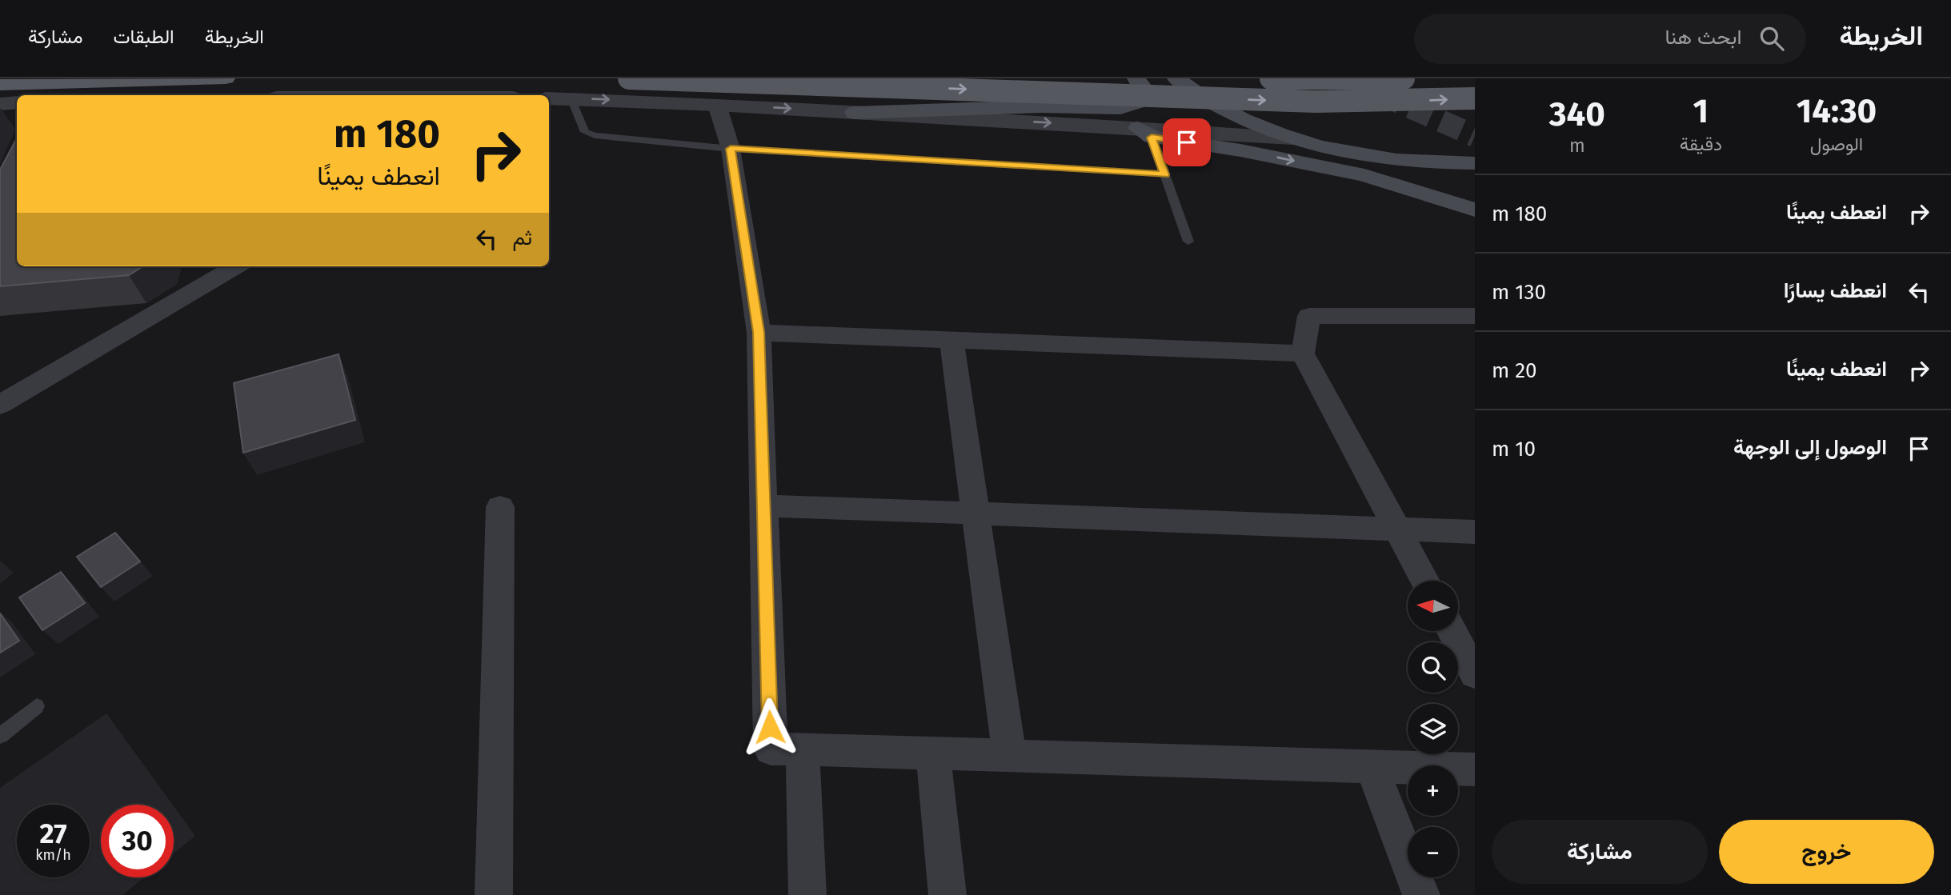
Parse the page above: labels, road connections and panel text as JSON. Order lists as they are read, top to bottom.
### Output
{
  "north": "left",
  "page": {
    "header": "الخريطة",
    "search": "ابحث هنا",
    "nav": ["الخريطة", "الطبقات", "مشاركة"],
    "eta": [
      "14:30",
      "الوصول",
      "1",
      "دقيقة",
      "340",
      "m"
    ],
    "turn": ["180 m", "انعطف يمينًا"],
    "list": [
      {
        "name": "انعطف يمينًا",
        "value": "180 m"
      },
      {
        "name": "انعطف يسارًا",
        "value": "130 m"
      },
      {
        "name": "انعطف يمينًا",
        "value": "20 m"
      },
      {
        "name": "الوصول إلى الوجهة",
        "value": "10 m"
      }
    ],
    "then": "ثم",
    "map_buttons": ["+", "−"],
    "speed": "27 km/h",
    "limit": "30",
    "buttons": ["خروج", "مشاركة"]
  }
}
